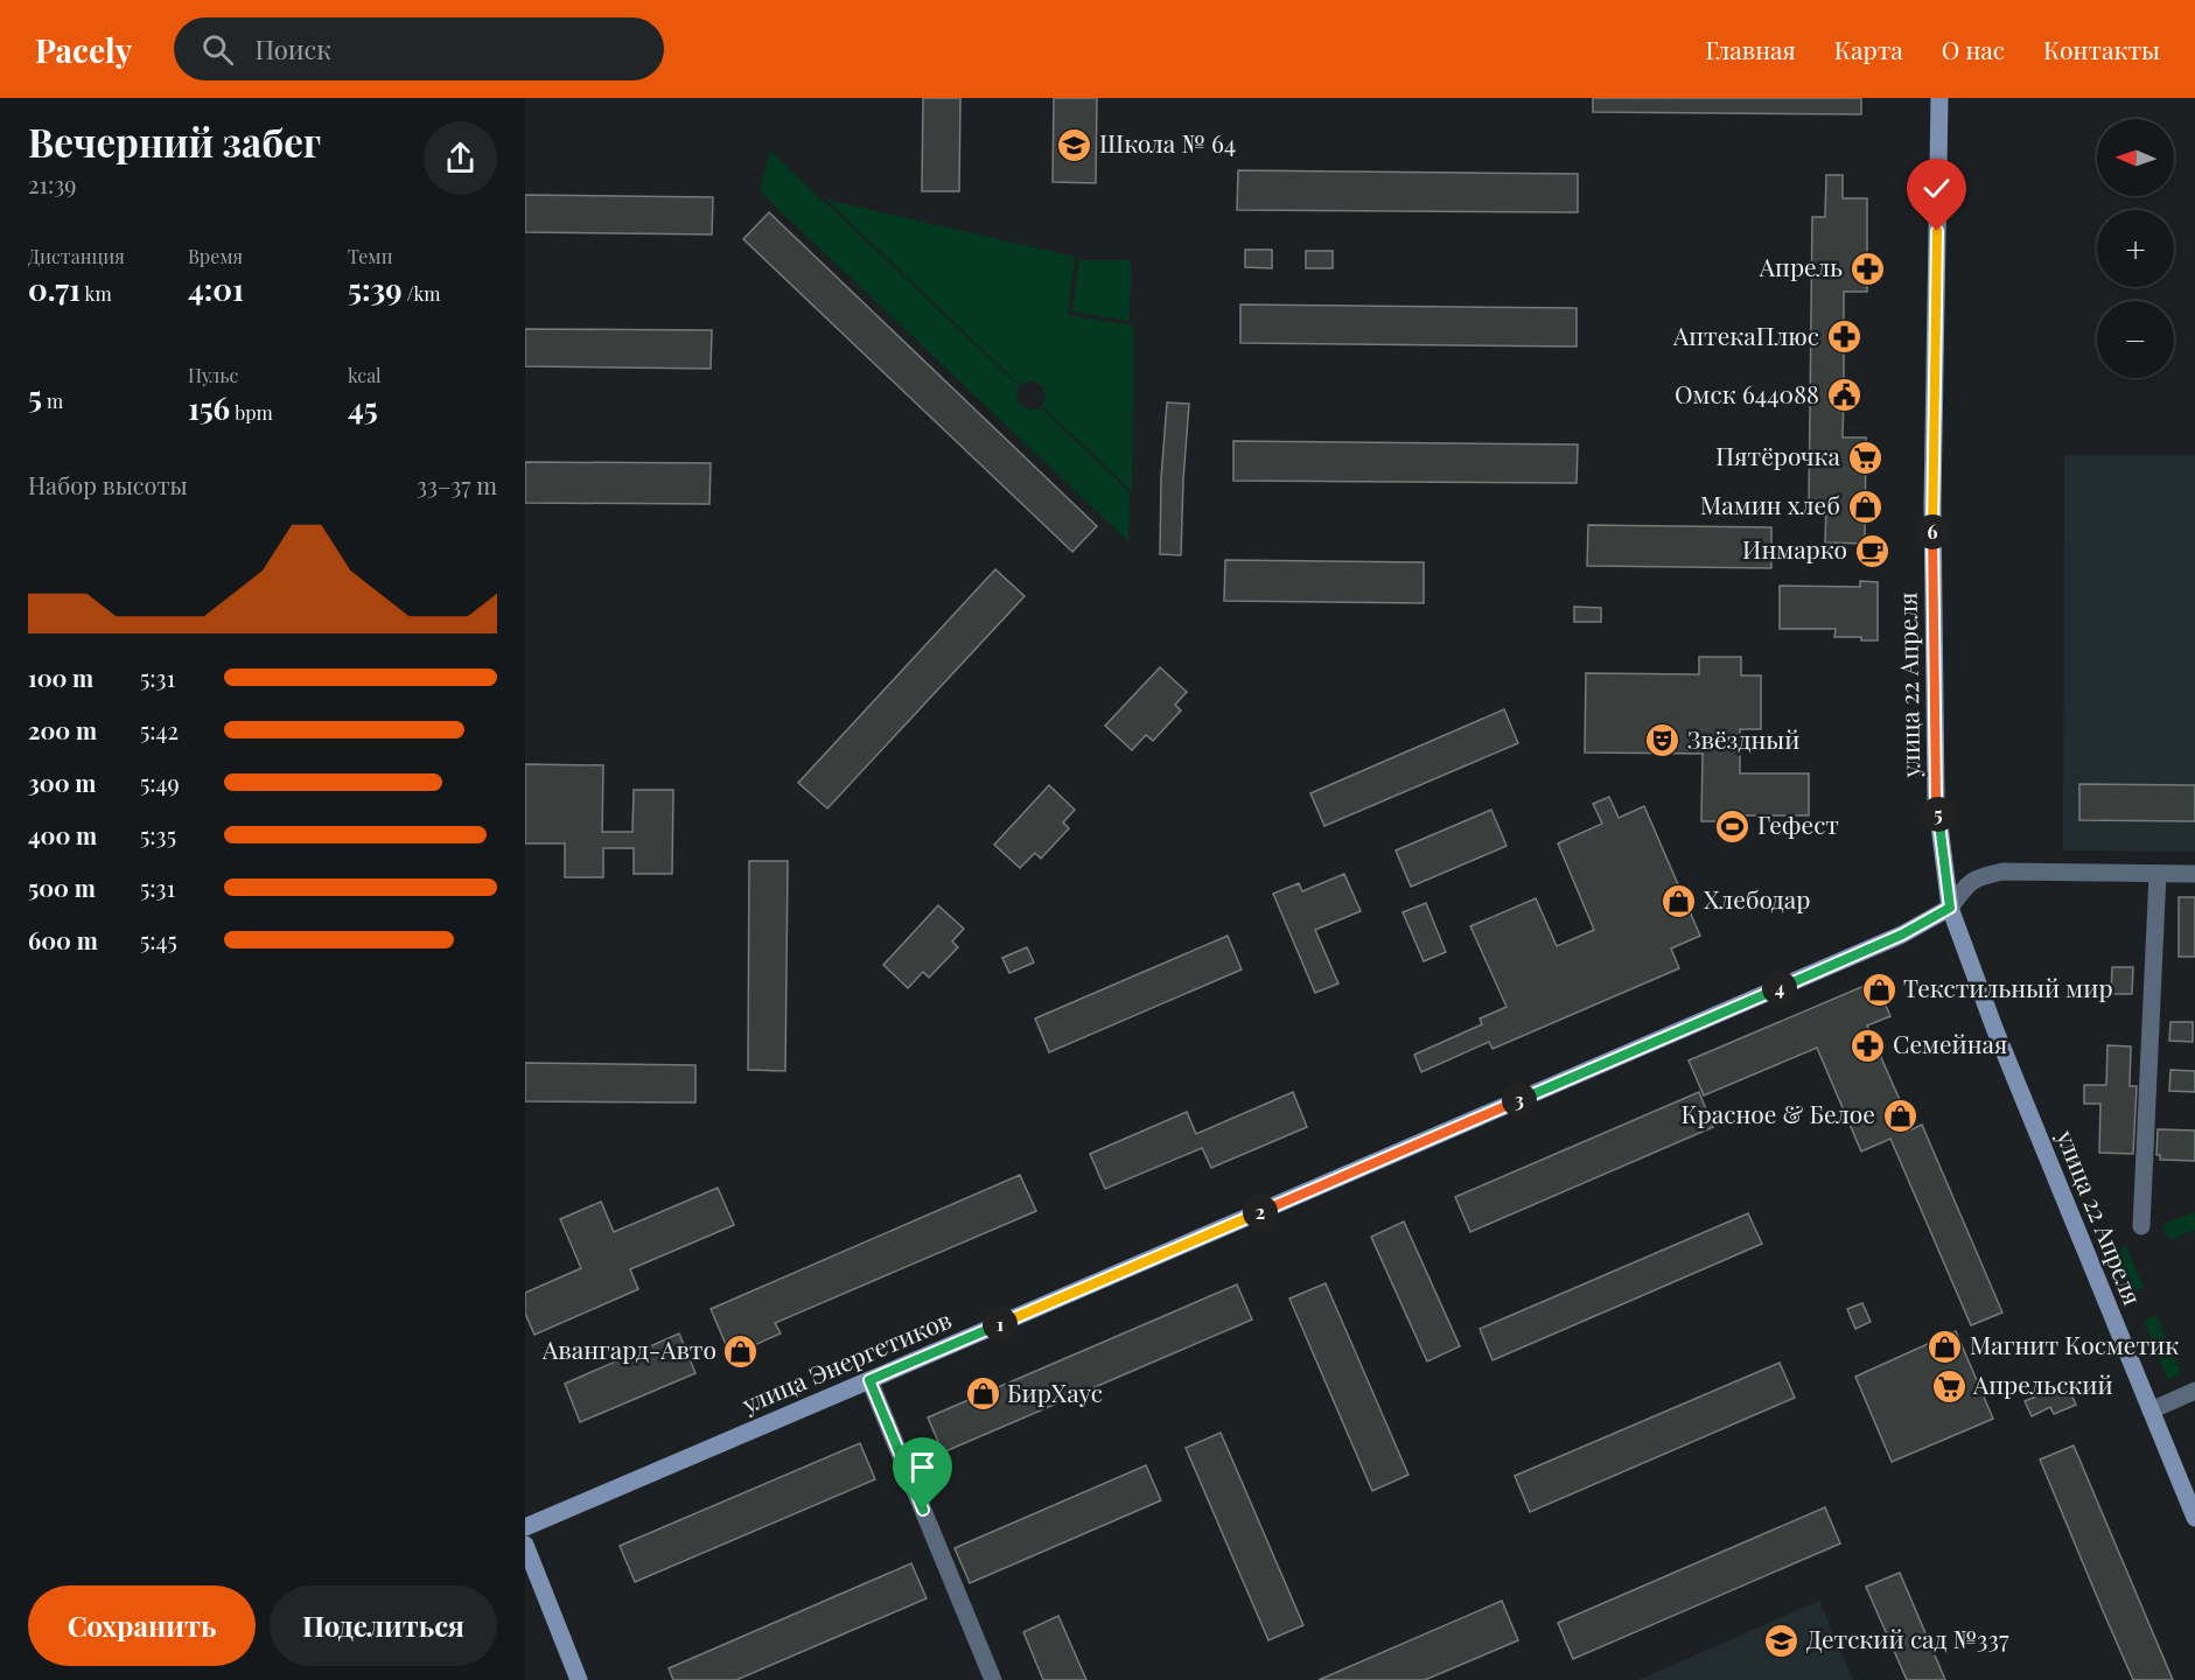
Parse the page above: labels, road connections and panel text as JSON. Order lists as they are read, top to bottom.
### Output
{
  "streets": {
    "main road": ["улица 22 Апреля", "улица Энергетиков"]
  },
  "crossings": [
    ["улица 22 Апреля", "улица Энергетиков"]
  ],
  "places": {
    "school or university": ["Школа № 64", "Детский сад №337"],
    "pharmacy": ["Апрель", "АптекаПлюс", "Семейная"],
    "public building": ["Омск 644088"],
    "supermarket": ["Пятёрочка", "Апрельский"],
    "shop": [
      "Мамин хлеб",
      "Хлебодар",
      "Текстильный мир",
      "Красное & Белое",
      "Магнит Косметик",
      "Авангард-Авто",
      "БирХаус"
    ],
    "cafe": ["Инмарко"],
    "theatre": ["Звёздный"],
    "sports": ["Гефест"]
  },
  "north": "left",
  "page": {
    "header": "Pacely",
    "search": "Поиск",
    "nav": [
      "Главная",
      "Карта",
      "О нас",
      "Контакты"
    ],
    "heading": ["Вечерний забег", "21:39"],
    "map_buttons": ["+", "−"],
    "stats": [
      ["Дистанция", "0.71 km"],
      ["Время", "4:01"],
      ["Темп", "5:39 /km"],
      ["5 m"],
      ["Пульс", "156 bpm"],
      ["kcal", "45"]
    ],
    "chart": ["Набор высоты", "33–37 m"],
    "pins": [
      "6",
      "5",
      "4",
      "3",
      "2",
      "1"
    ],
    "list": [
      {
        "name": "100 m",
        "note": "5:31"
      },
      {
        "name": "200 m",
        "note": "5:42"
      },
      {
        "name": "300 m",
        "note": "5:49"
      },
      {
        "name": "400 m",
        "note": "5:35"
      },
      {
        "name": "500 m",
        "note": "5:31"
      },
      {
        "name": "600 m",
        "note": "5:45"
      }
    ],
    "buttons": ["Сохранить", "Поделиться"]
  }
}
